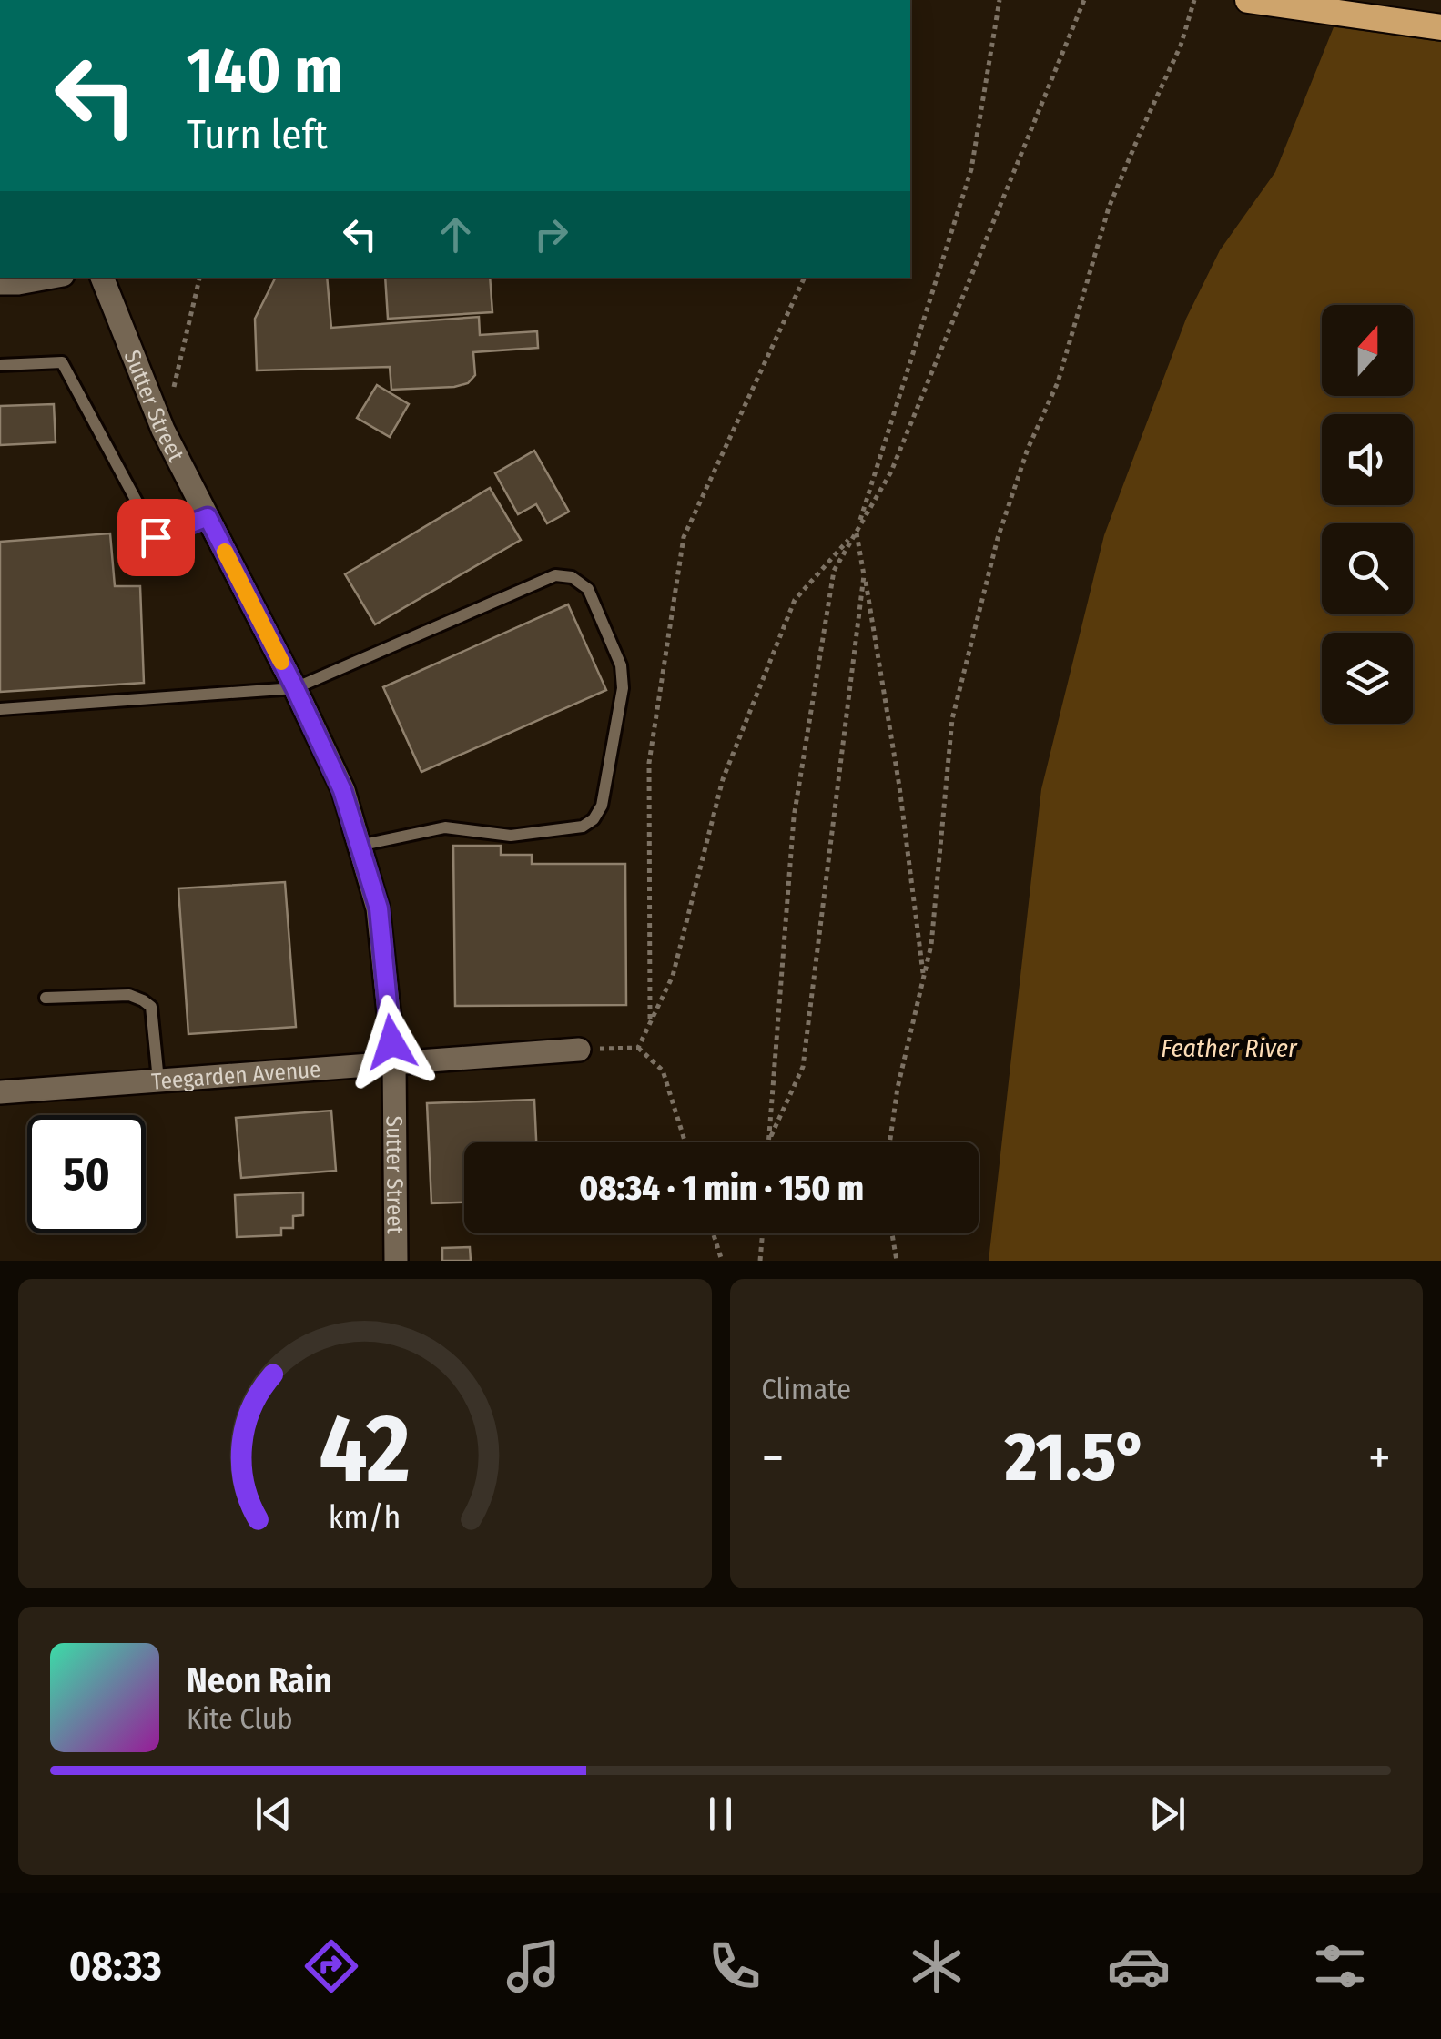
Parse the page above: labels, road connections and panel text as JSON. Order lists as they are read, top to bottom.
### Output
{
  "streets": {
    "main road": ["Sutter Street", "Teegarden Avenue"]
  },
  "crossings": [
    ["Sutter Street", "Teegarden Avenue"]
  ],
  "water": ["Feather River"],
  "north": "top",
  "page": {
    "turn": ["140 m", "Turn left"],
    "limit": "50",
    "trip": "08:34 · 1 min · 150 m",
    "tile": "Climate",
    "heat": ["−", "21.5°", "+"],
    "song": ["Neon Rain", "Kite Club"],
    "tabs": "08:33",
    "gauge": ["42", "km/h"]
  }
}
